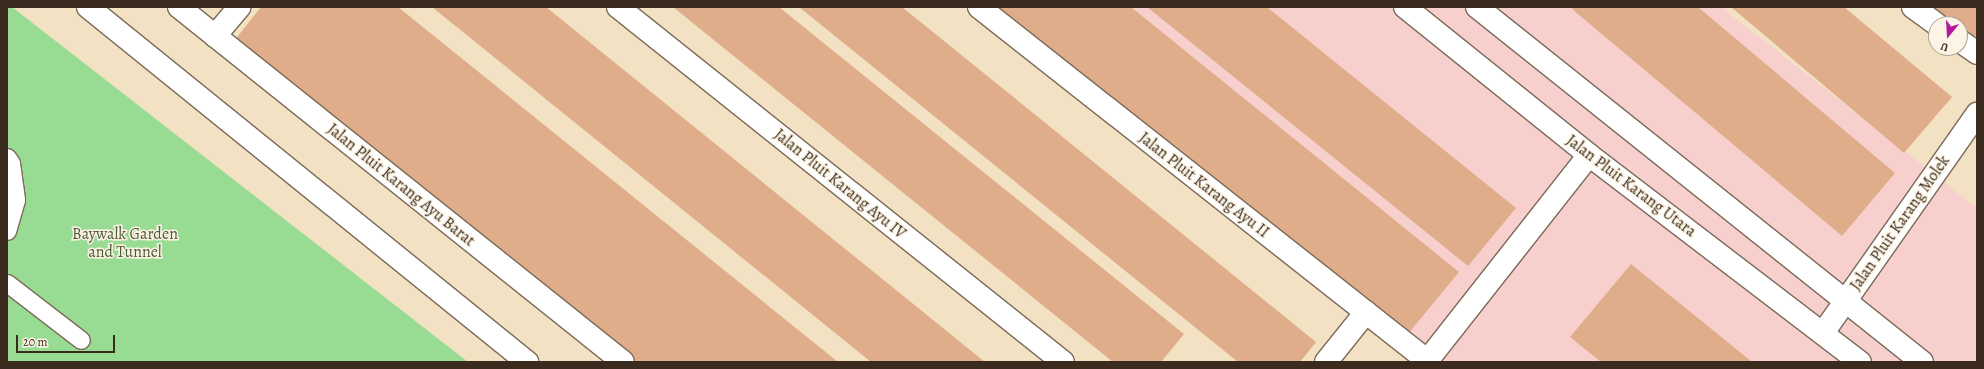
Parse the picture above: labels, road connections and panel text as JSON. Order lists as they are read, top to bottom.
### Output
{
  "streets": {
    "street": [
      "Jalan Pluit Karang Ayu IV",
      "Jalan Pluit Karang Ayu Barat",
      "Jalan Pluit Karang Ayu II",
      "Jalan Pluit Karang Utara",
      "Jalan Pluit Karang Molek"
    ]
  },
  "crossings": [
    ["Jalan Pluit Karang Utara", "Jalan Pluit Karang Molek"]
  ],
  "parks": ["Baywalk Garden and Tunnel"],
  "scale_bar": "20 m",
  "north": "bottom"
}
